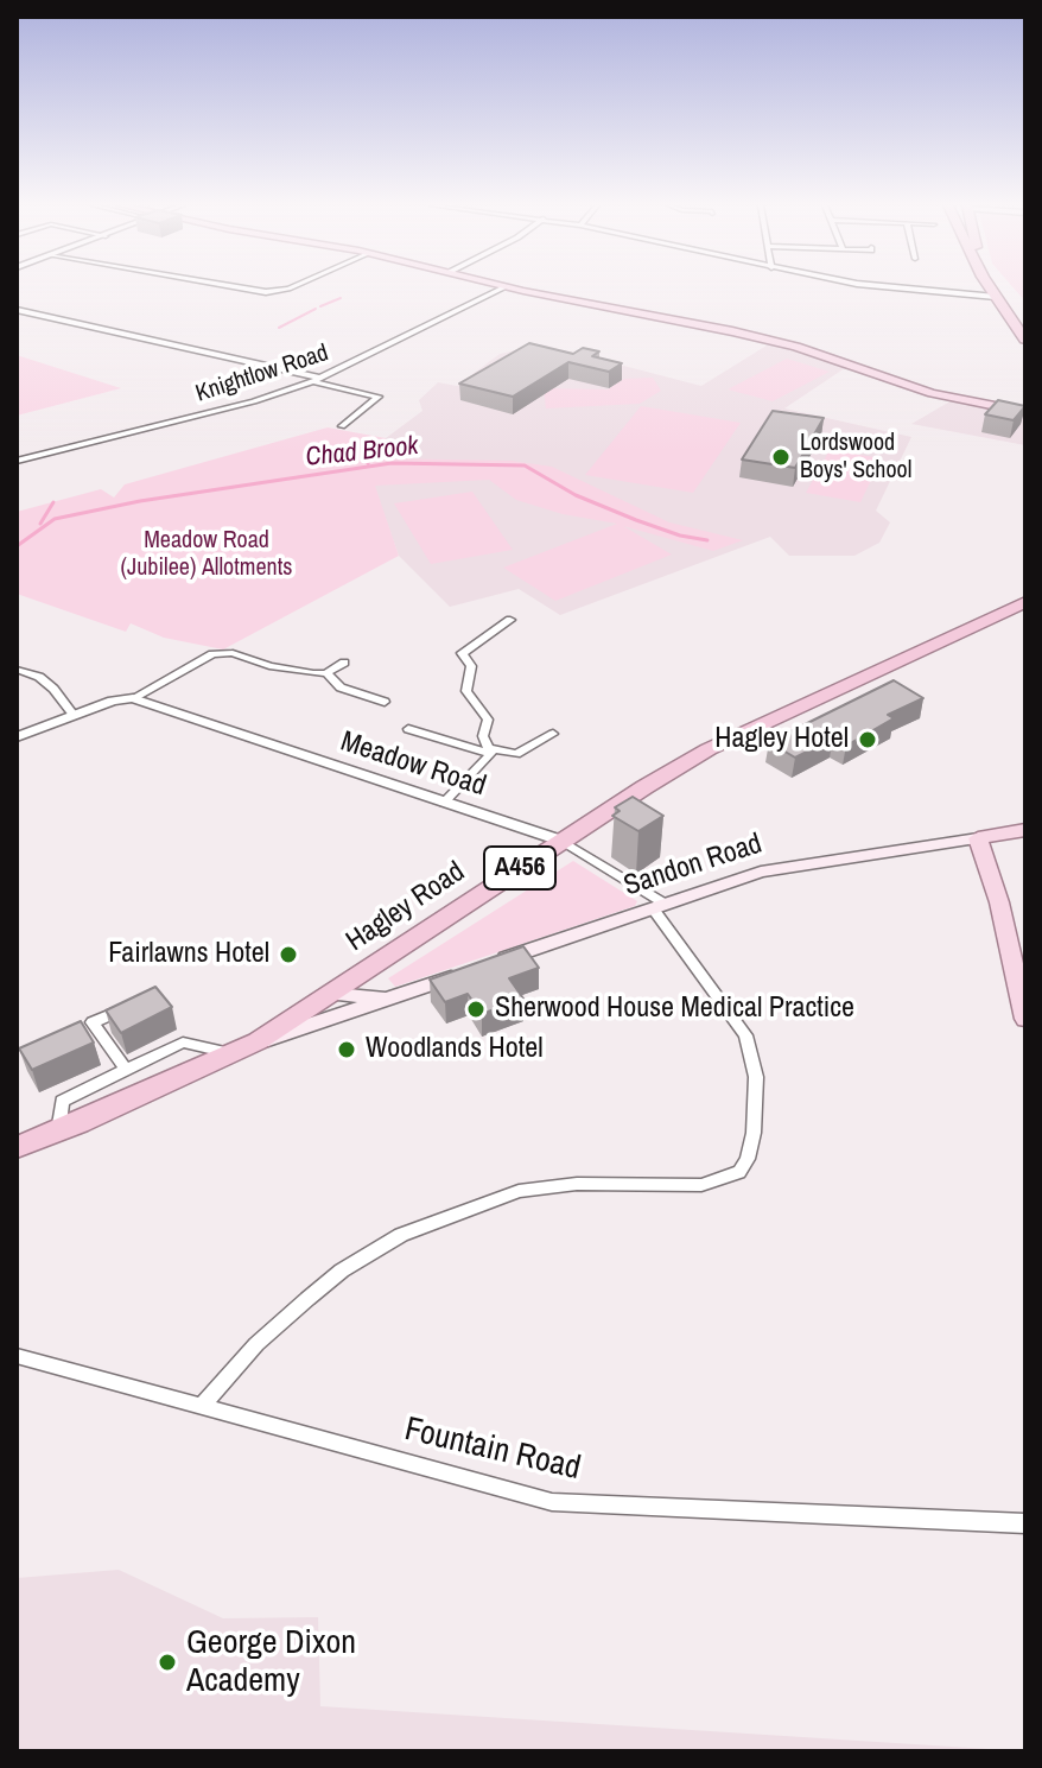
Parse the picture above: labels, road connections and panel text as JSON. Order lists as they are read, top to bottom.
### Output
{
  "streets": {
    "highway": ["A456", "Hagley Road"],
    "main road": ["Sandon Road"],
    "street": ["Knightlow Road", "Meadow Road", "Fountain Road"]
  },
  "crossings": [
    ["Meadow Road", "Sandon Road"],
    ["Meadow Road", "Hagley Road"],
    ["Sandon Road", "Hagley Road"]
  ],
  "water": ["Chad Brook"],
  "parks": ["Meadow Road (Jubilee) Allotments"],
  "places": [
    "Lordswood Boys' School",
    "Hagley Hotel",
    "Fairlawns Hotel",
    "Sherwood House Medical Practice",
    "Woodlands Hotel",
    "George Dixon Academy"
  ]
}
